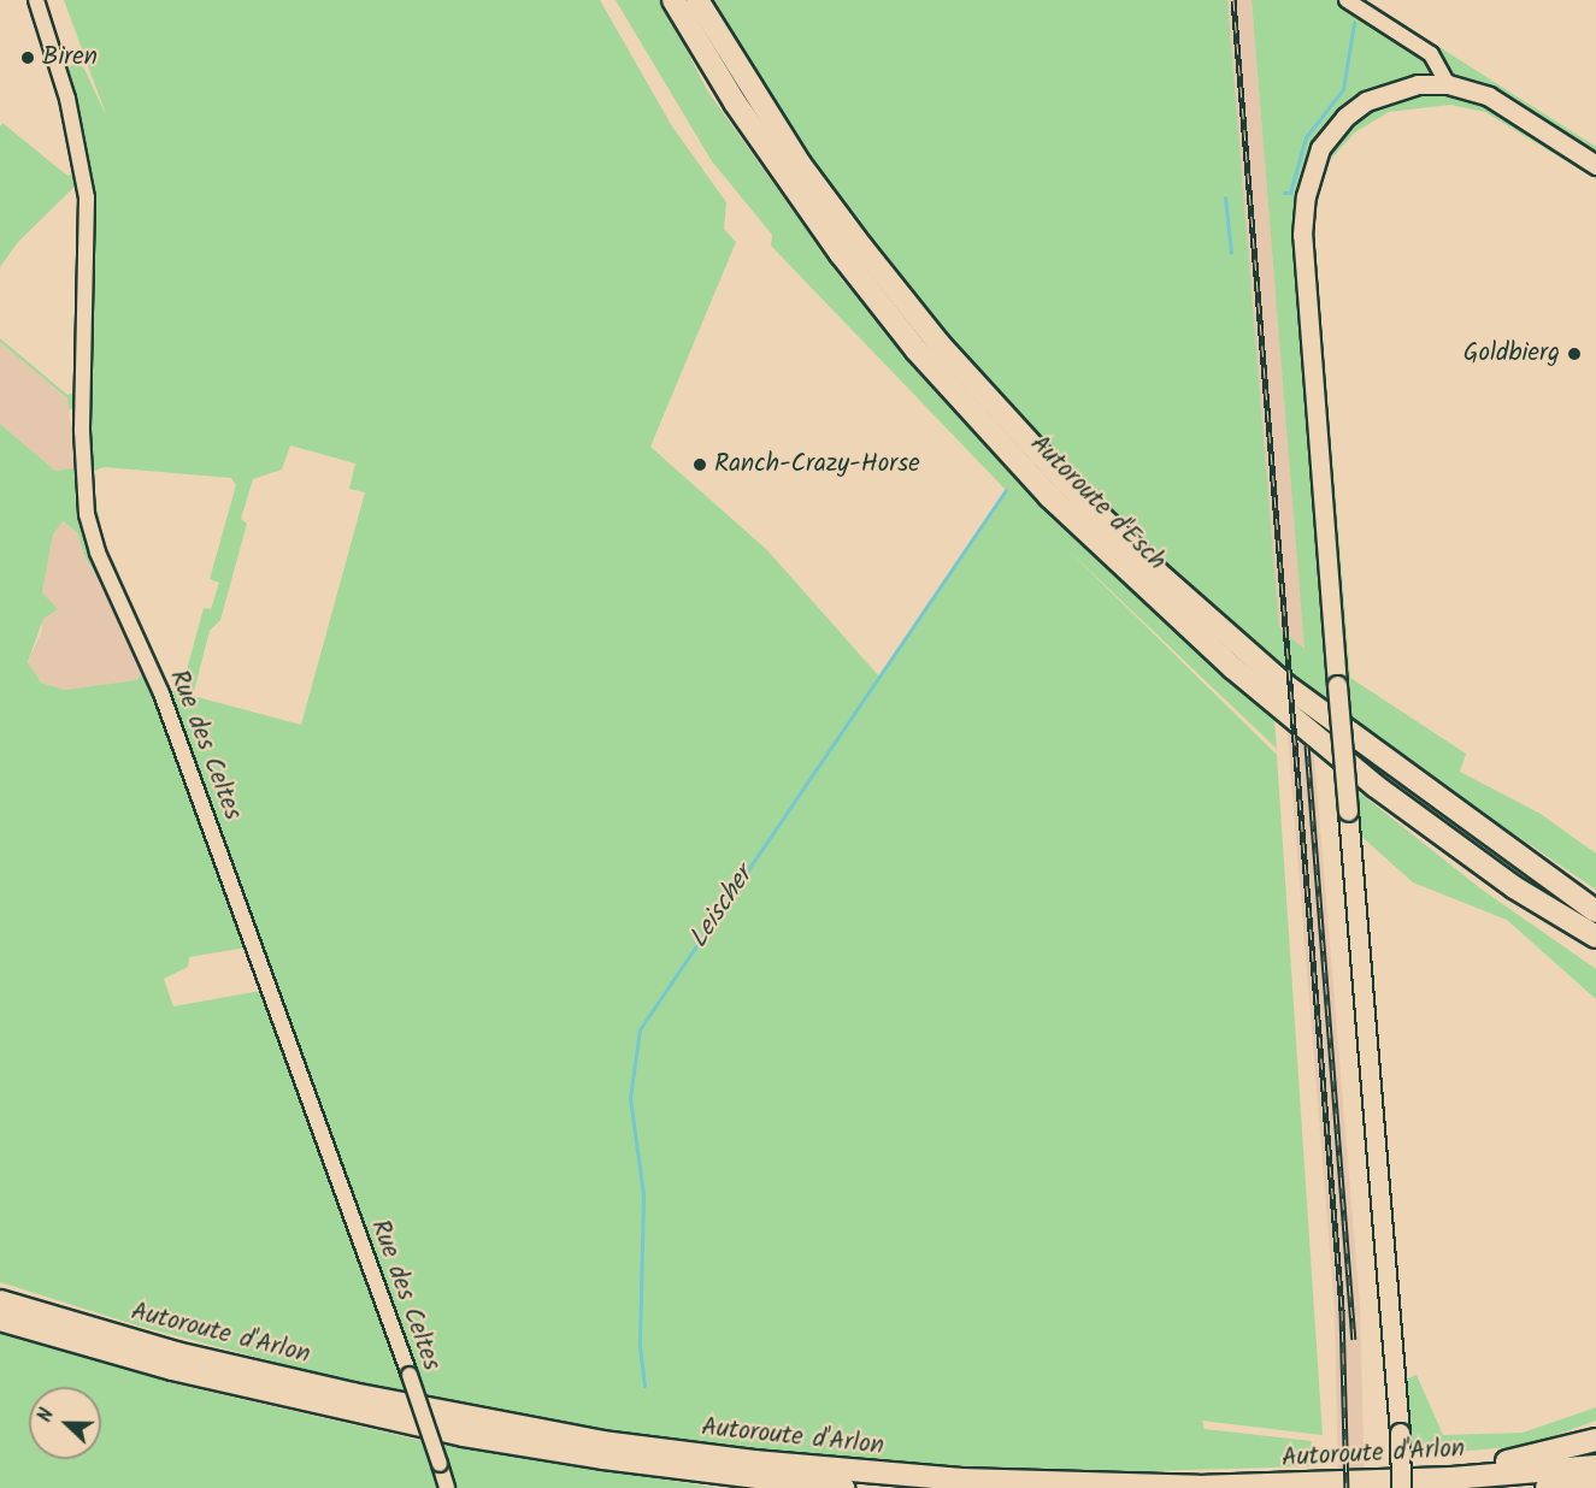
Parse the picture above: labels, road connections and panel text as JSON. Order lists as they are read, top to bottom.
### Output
{
  "streets": {
    "highway": ["Autoroute d'Esch", "Autoroute d'Arlon"],
    "street": ["Rue des Celtes"]
  },
  "water": ["Leischer"],
  "places": ["Biren", "Goldbierg", "Ranch-Crazy-Horse"],
  "north": "left"
}
